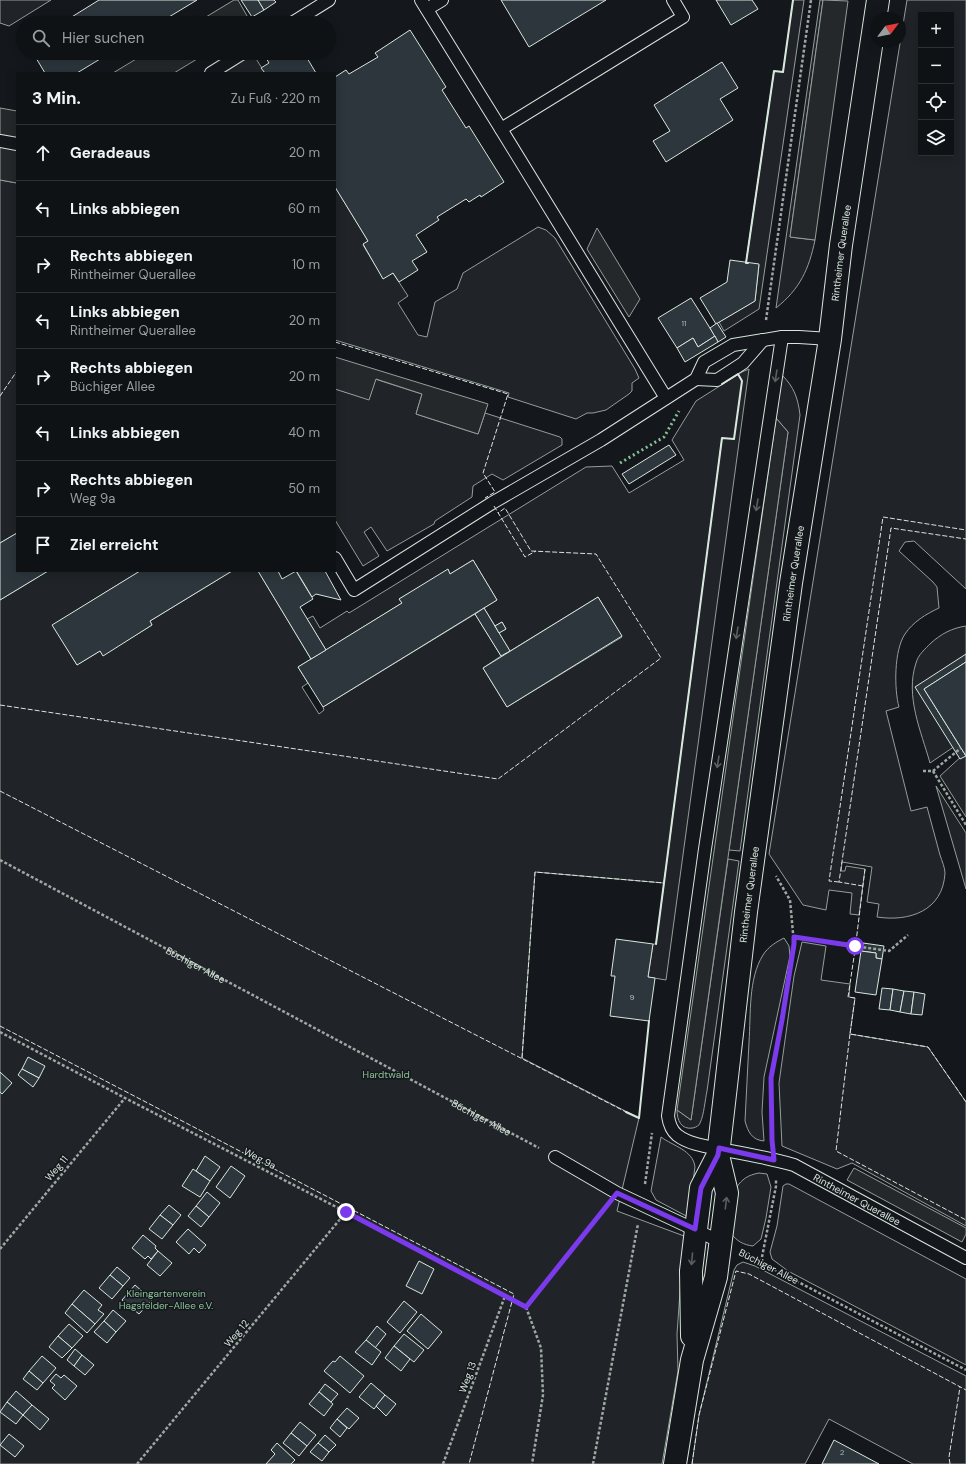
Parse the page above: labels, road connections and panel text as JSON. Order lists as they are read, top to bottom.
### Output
{
  "streets": {
    "street": ["Rintheimer Querallee"],
    "path": [
      "Büchiger Allee",
      "Weg 9a",
      "Weg 11",
      "Weg 12",
      "Weg 13"
    ]
  },
  "crossings": [
    ["Rintheimer Querallee", "Büchiger Allee"],
    ["Weg 9a", "Weg 11"],
    ["Weg 9a", "Weg 12"],
    ["Weg 9a", "Weg 13"]
  ],
  "parks": ["Hardtwald", "Kleingartenverein Hagsfelder-Allee e.V."],
  "house_numbers": ["11", "9", "2"],
  "north": "top right",
  "page": {
    "map_buttons": ["+", "−"],
    "search": "Hier suchen",
    "heading": ["3 Min.", "Zu Fuß · 220 m"],
    "list": [
      ["Geradeaus", "20 m"],
      ["Links abbiegen", "60 m"],
      ["Rechts abbiegen", "Rintheimer Querallee", "10 m"],
      ["Links abbiegen", "Rintheimer Querallee", "20 m"],
      ["Rechts abbiegen", "Büchiger Allee", "20 m"],
      ["Links abbiegen", "40 m"],
      ["Rechts abbiegen", "Weg 9a", "50 m"],
      "Ziel erreicht"
    ]
  }
}
